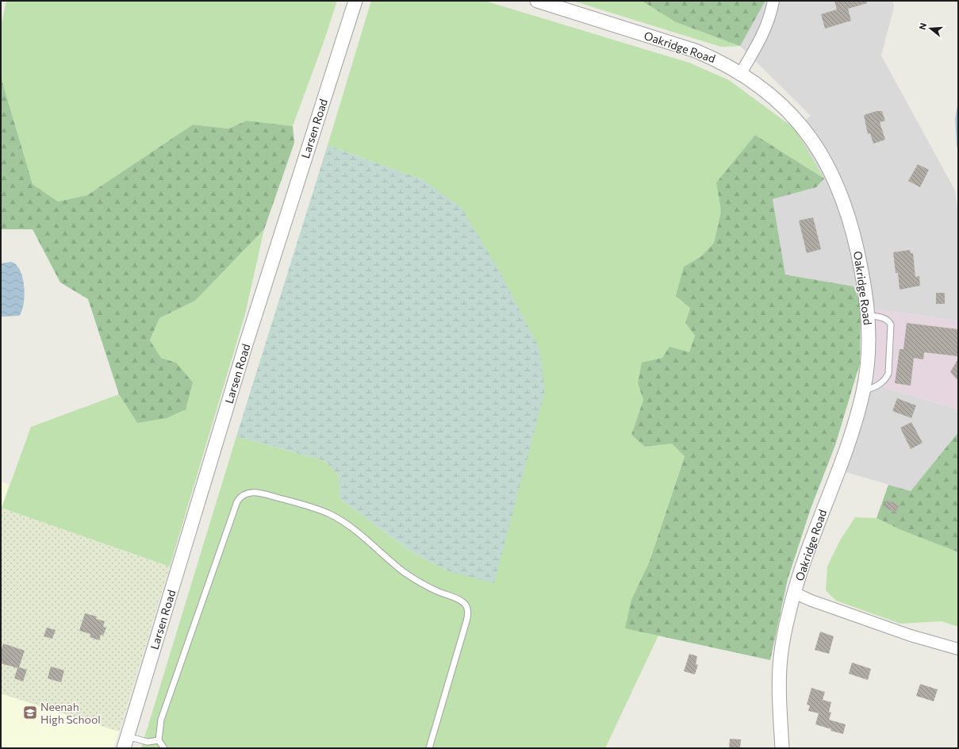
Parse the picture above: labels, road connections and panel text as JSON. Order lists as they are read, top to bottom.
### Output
{
  "streets": {
    "street": ["Oakridge Road", "Larsen Road"]
  },
  "places": {
    "school or university": ["Neenah High School"]
  },
  "north": "left"
}
